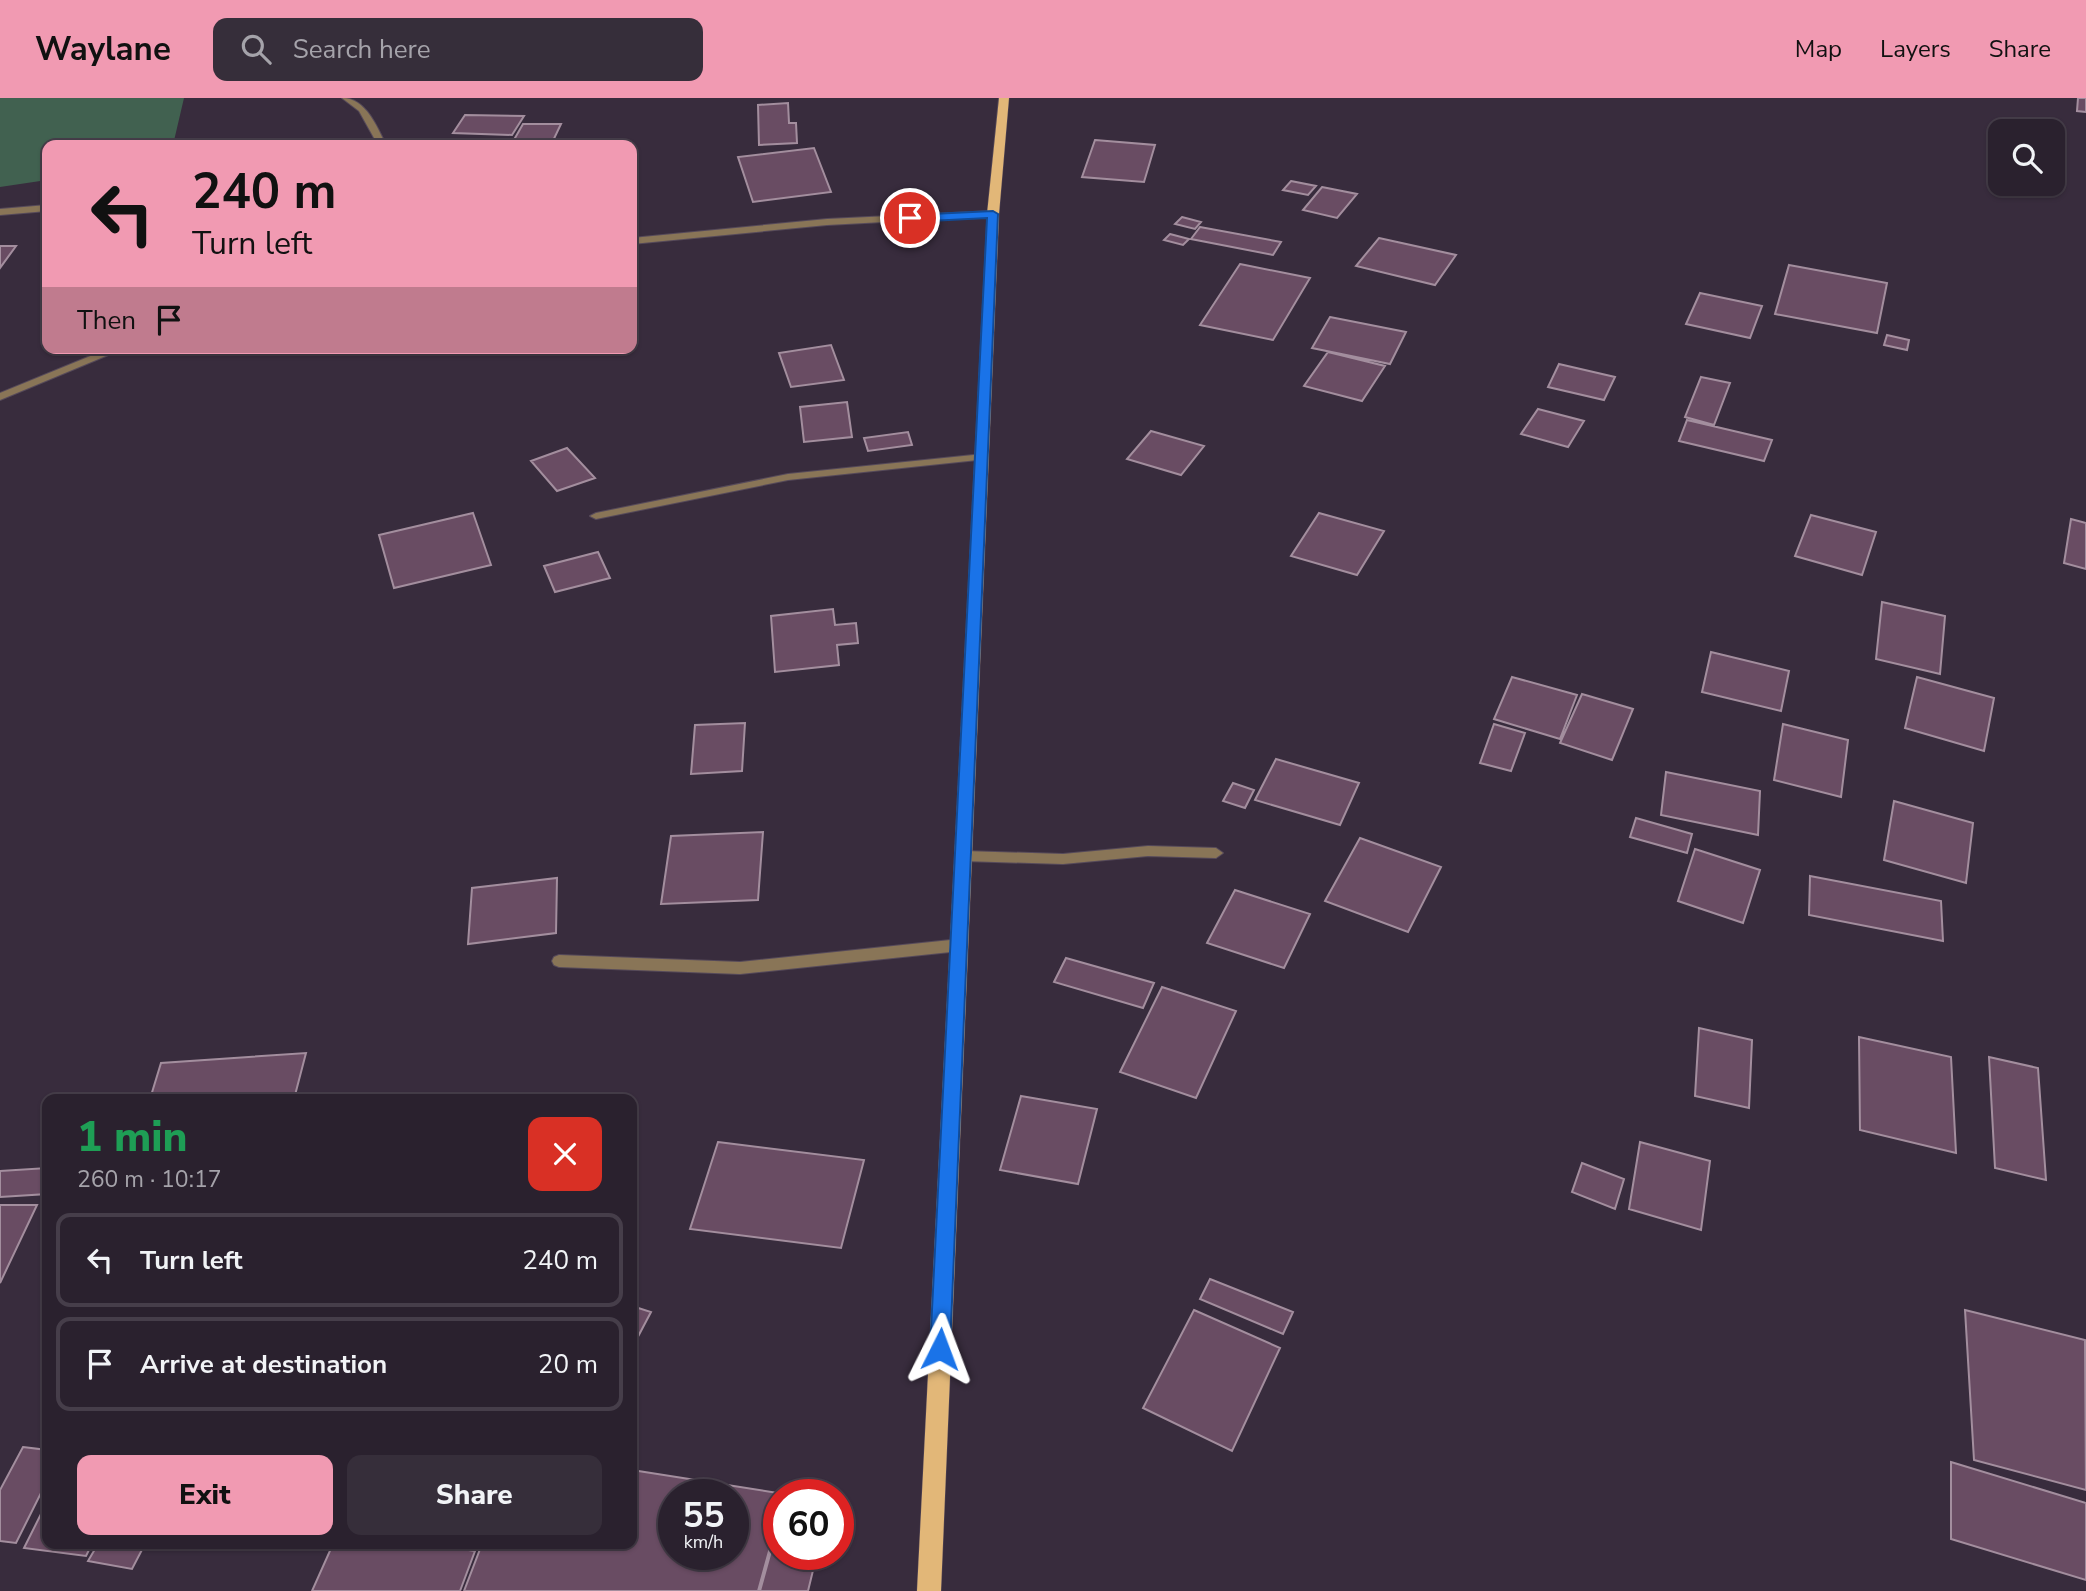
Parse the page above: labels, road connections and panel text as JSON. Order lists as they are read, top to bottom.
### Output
{
  "page": {
    "header": "Waylane",
    "search": "Search here",
    "nav": ["Map", "Layers", "Share"],
    "turn": ["240 m", "Turn left"],
    "then": "Then",
    "heading": ["1 min", "260 m · 10:17"],
    "list": [
      {
        "name": "Turn left",
        "value": "240 m"
      },
      {
        "name": "Arrive at destination",
        "value": "20 m"
      }
    ],
    "buttons": ["Exit", "Share"],
    "speed": "55 km/h",
    "limit": "60"
  }
}
